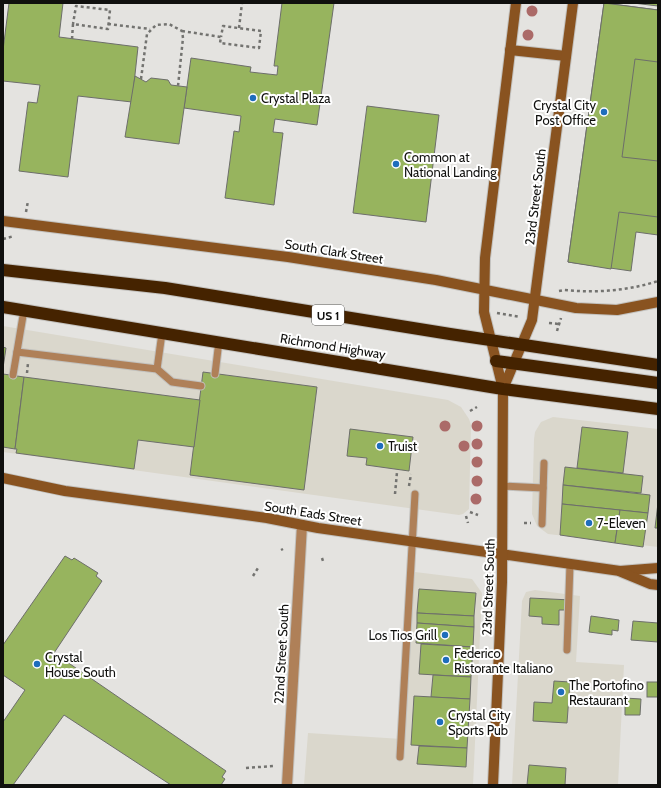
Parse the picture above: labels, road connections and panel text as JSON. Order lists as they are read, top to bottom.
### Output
{
  "streets": {
    "highway": ["US 1", "Richmond Highway"],
    "street": [
      "23rd Street South",
      "South Clark Street",
      "South Eads Street",
      "22nd Street South"
    ]
  },
  "crossings": [
    ["23rd Street South", "South Clark Street"],
    ["23rd Street South", "US 1"],
    ["23rd Street South", "Richmond Highway"],
    ["23rd Street South", "South Eads Street"],
    ["South Eads Street", "22nd Street South"]
  ],
  "places": [
    "Crystal Plaza",
    "Crystal City Post Office",
    "Common at National Landing",
    "Truist",
    "7-Eleven",
    "Los Tios Grill",
    "Federico Ristorante Italiano",
    "Crystal House South",
    "The Portofino Restaurant",
    "Crystal City Sports Pub"
  ]
}
